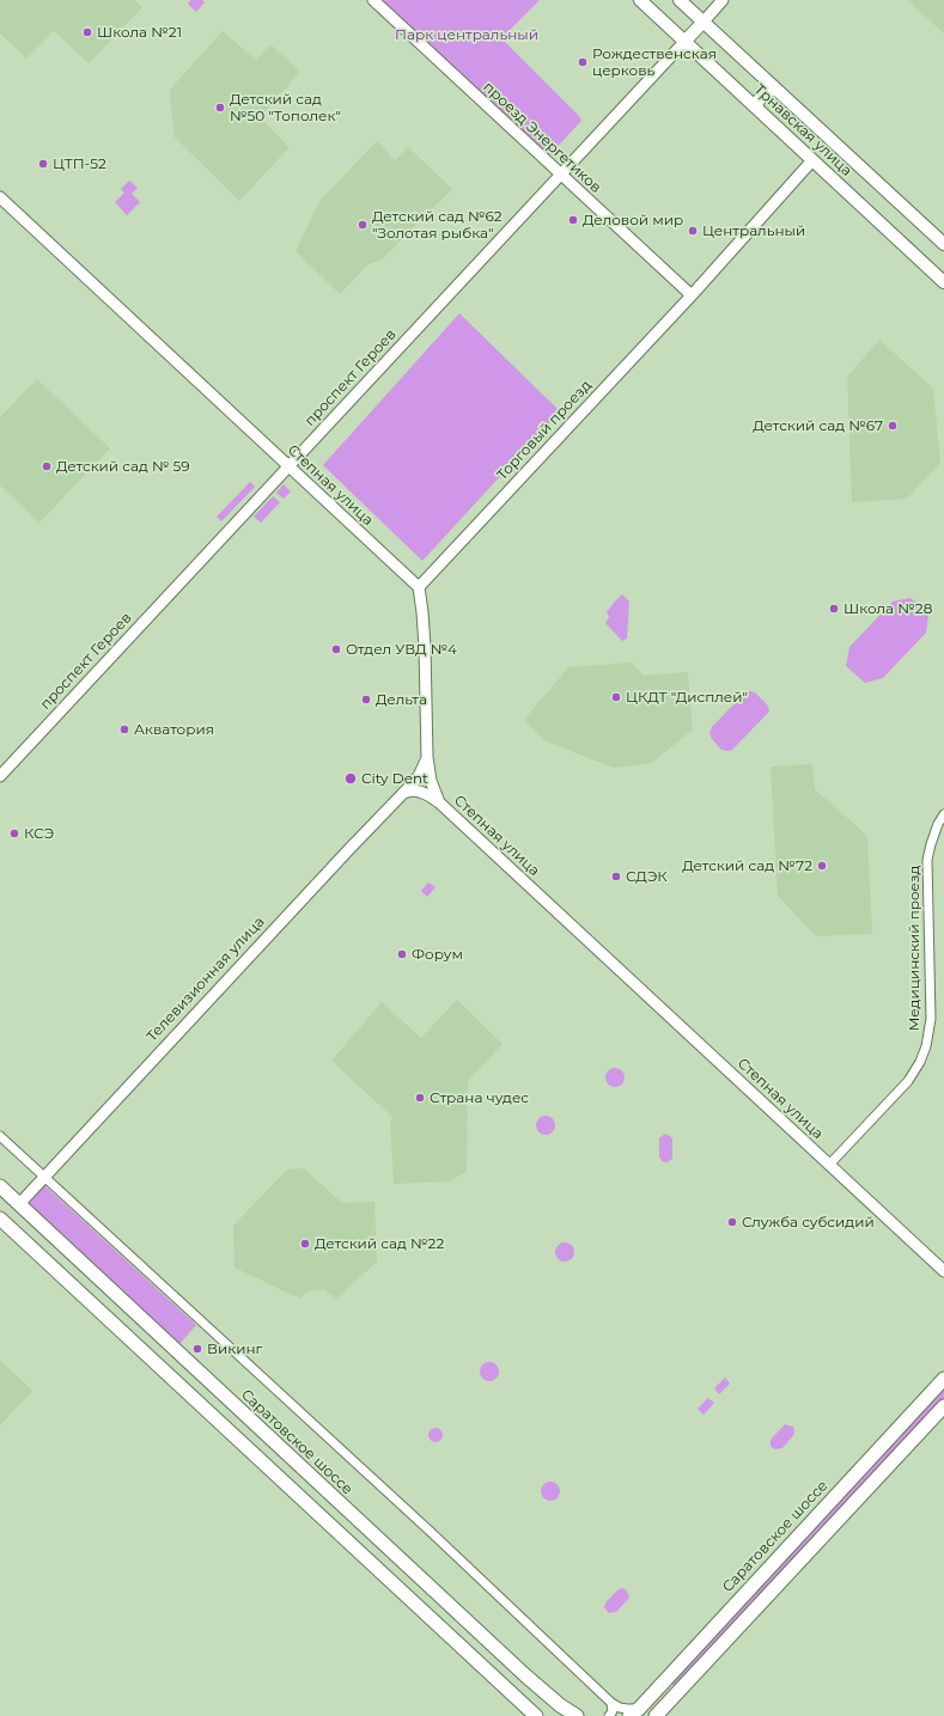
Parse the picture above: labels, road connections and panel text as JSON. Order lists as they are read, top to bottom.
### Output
{
  "streets": {
    "main road": [
      "Трнавская улица",
      "проспект Героев",
      "Телевизионная улица",
      "Саратовское шоссе"
    ],
    "street": [
      "проезд Энергетиков",
      "Торговый проезд",
      "Степная улица",
      "Медицинский проезд"
    ]
  },
  "crossings": [
    ["Трнавская улица", "проспект Героев"],
    ["Трнавская улица", "Торговый проезд"],
    ["проезд Энергетиков", "проспект Героев"],
    ["проезд Энергетиков", "Торговый проезд"],
    ["проспект Героев", "Степная улица"],
    ["Торговый проезд", "Степная улица"],
    ["Степная улица", "Медицинский проезд"],
    ["Степная улица", "Телевизионная улица"],
    ["Телевизионная улица", "Саратовское шоссе"]
  ],
  "parks": ["Парк центральный"],
  "places": [
    "Школа №21",
    "Рождественская церковь",
    "Детский сад №50 \"Тополек\"",
    "ЦТП-52",
    "Деловой мир",
    "Детский сад №62 \"Золотая рыбка\"",
    "Центральный",
    "Детский сад №67",
    "Детский сад № 59",
    "Школа №28",
    "Отдел УВД №4",
    "ЦКДТ \"Дисплей\"",
    "Дельта",
    "Акватория",
    "City Dent",
    "КСЭ",
    "Детский сад №72",
    "СДЭК",
    "Форум",
    "Страна чудес",
    "Служба субсидий",
    "Детский сад №22",
    "Викинг"
  ]
}
